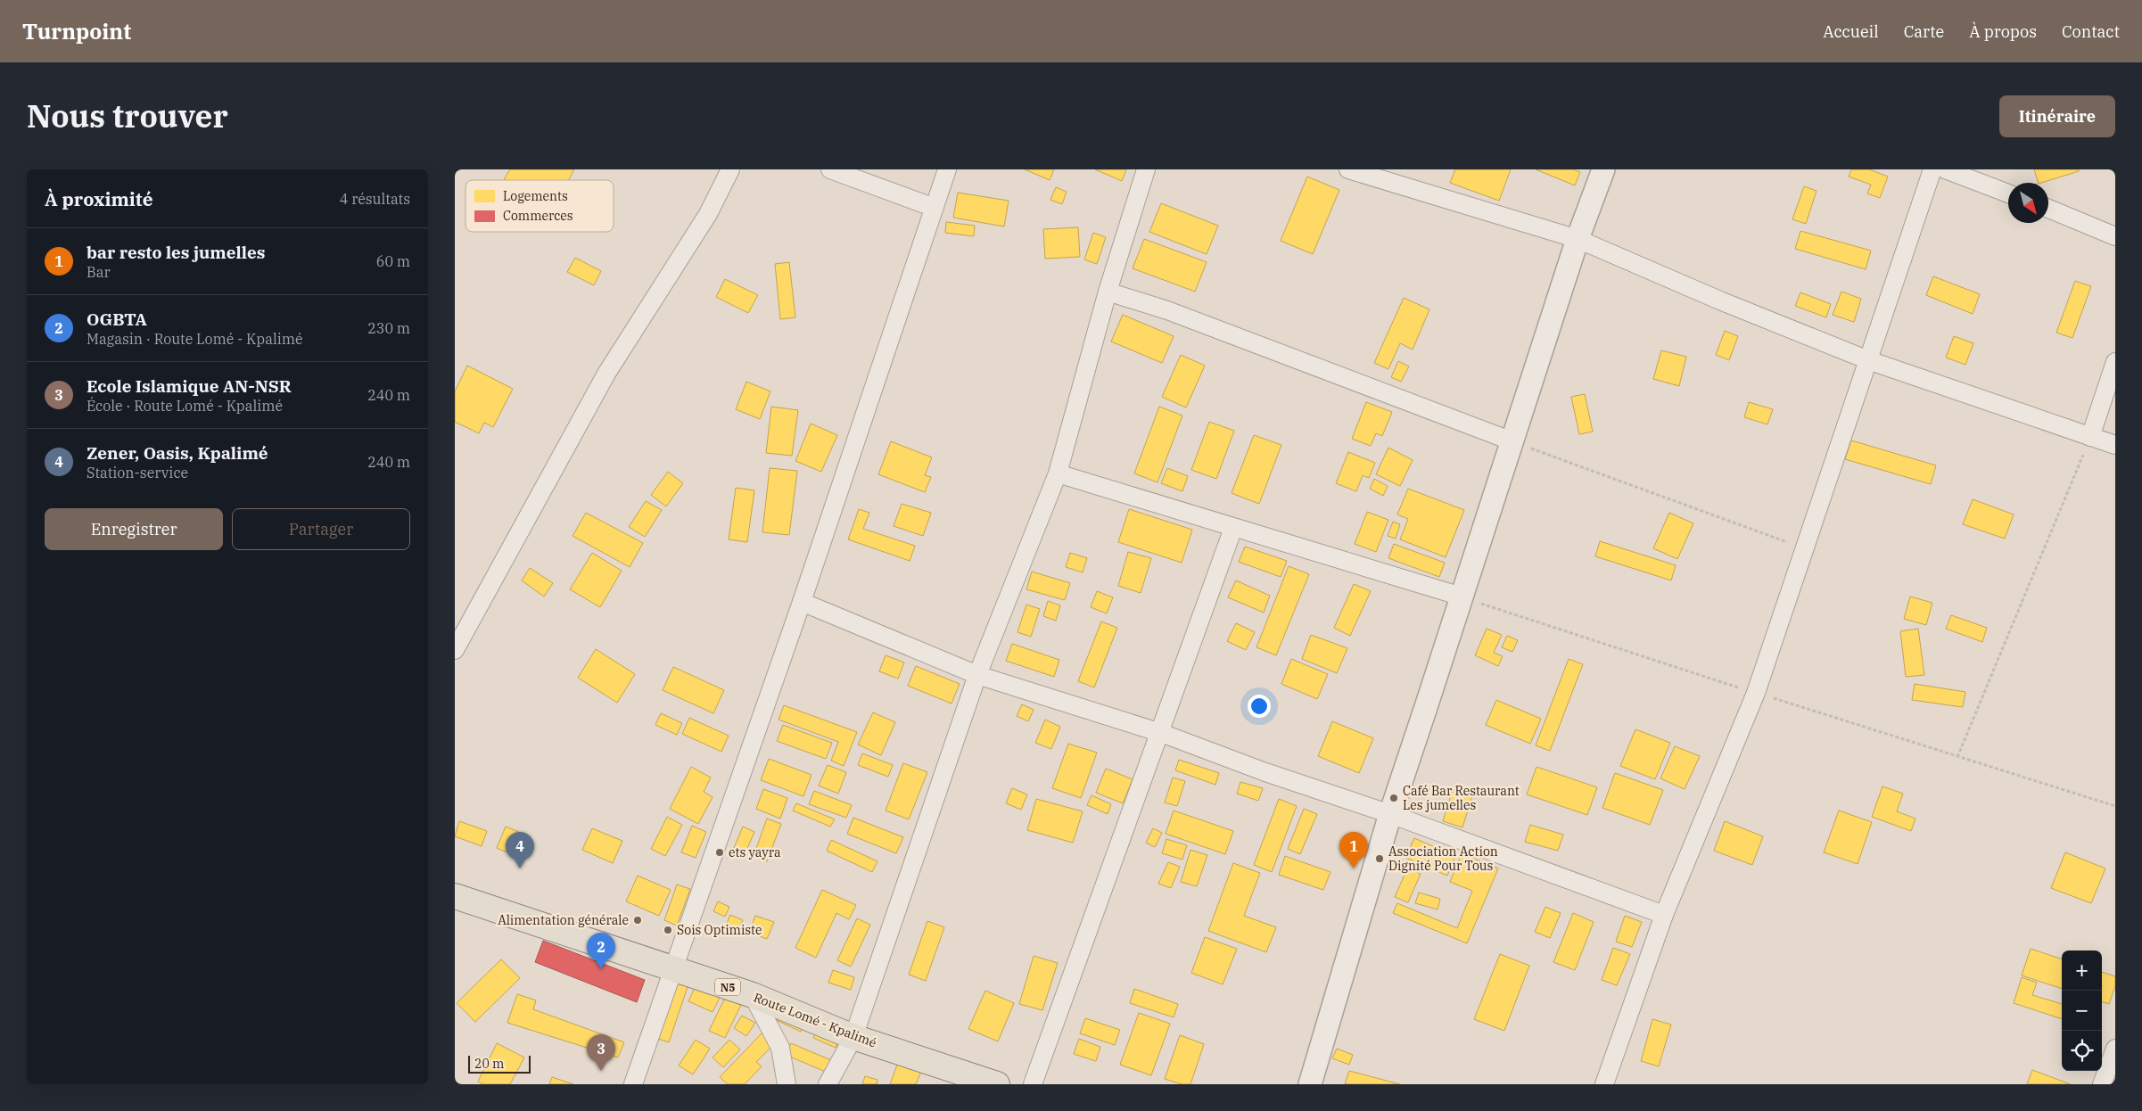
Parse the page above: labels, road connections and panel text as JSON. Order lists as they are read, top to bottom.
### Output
{
  "streets": {
    "main road": ["N5", "Route Lomé - Kpalimé"]
  },
  "places": [
    "Café Bar Restaurant Les jumelles",
    "ets yayra",
    "Association Action Dignité Pour Tous",
    "Alimentation générale",
    "Sois Optimiste"
  ],
  "legend": ["Logements", "Commerces"],
  "scale_bar": "20 m",
  "north": "bottom right",
  "page": {
    "header": "Turnpoint",
    "nav": [
      "Accueil",
      "Carte",
      "À propos",
      "Contact"
    ],
    "title": "Nous trouver",
    "buttons": [
      "Itinéraire",
      ["Enregistrer", "Partager"]
    ],
    "heading": ["À proximité", "4 résultats"],
    "list": [
      {
        "mark": "1",
        "name": "bar resto les jumelles",
        "note": "Bar",
        "value": "60 m"
      },
      {
        "mark": "2",
        "name": "OGBTA",
        "note": "Magasin · Route Lomé - Kpalimé",
        "value": "230 m"
      },
      {
        "mark": "3",
        "name": "Ecole Islamique AN-NSR",
        "note": "École · Route Lomé - Kpalimé",
        "value": "240 m"
      },
      {
        "mark": "4",
        "name": "Zener, Oasis, Kpalimé",
        "note": "Station-service",
        "value": "240 m"
      }
    ],
    "pins": [
      "1",
      "4",
      "2",
      "3"
    ],
    "map_buttons": ["+", "−"],
    "scale": "20 m"
  }
}
